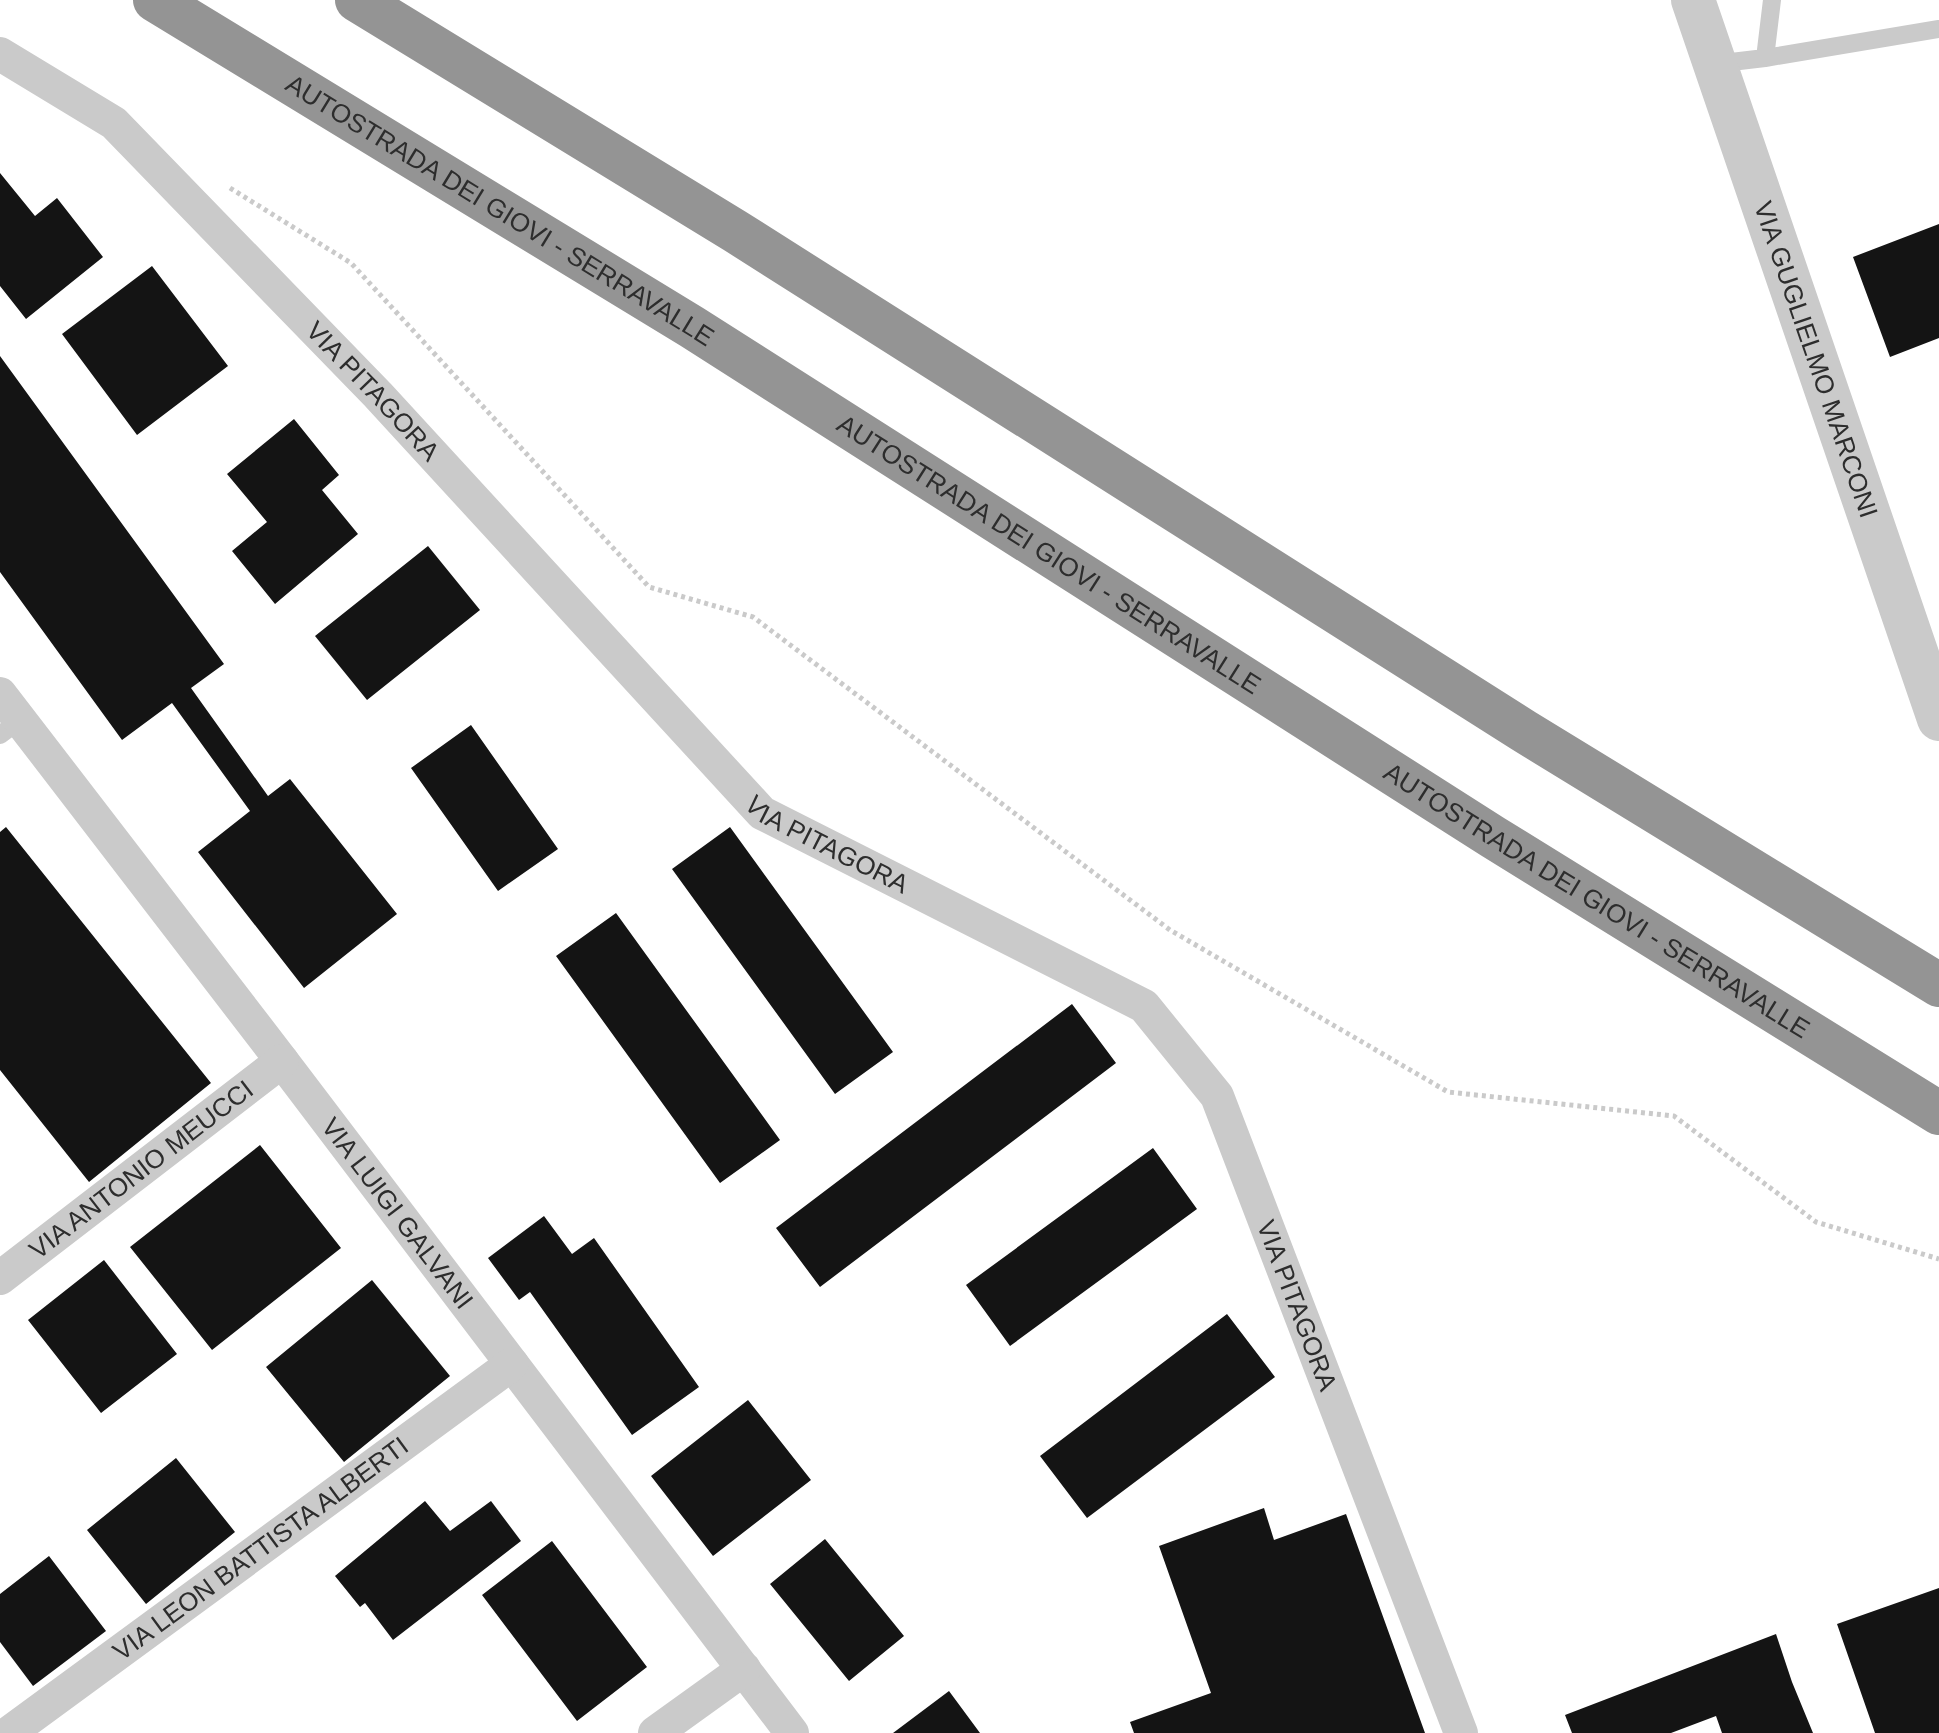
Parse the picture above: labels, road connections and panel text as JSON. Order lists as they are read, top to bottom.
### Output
{
  "streets": {
    "highway": ["AUTOSTRADA DEI GIOVI - SERRAVALLE"],
    "street": [
      "VIA GUGLIELMO MARCONI",
      "VIA PITAGORA",
      "VIA ANTONIO MEUCCI",
      "VIA LUIGI GALVANI",
      "VIA LEON BATTISTA ALBERTI"
    ]
  },
  "crossings": [
    ["VIA ANTONIO MEUCCI", "VIA LUIGI GALVANI"],
    ["VIA LUIGI GALVANI", "VIA LEON BATTISTA ALBERTI"]
  ]
}
